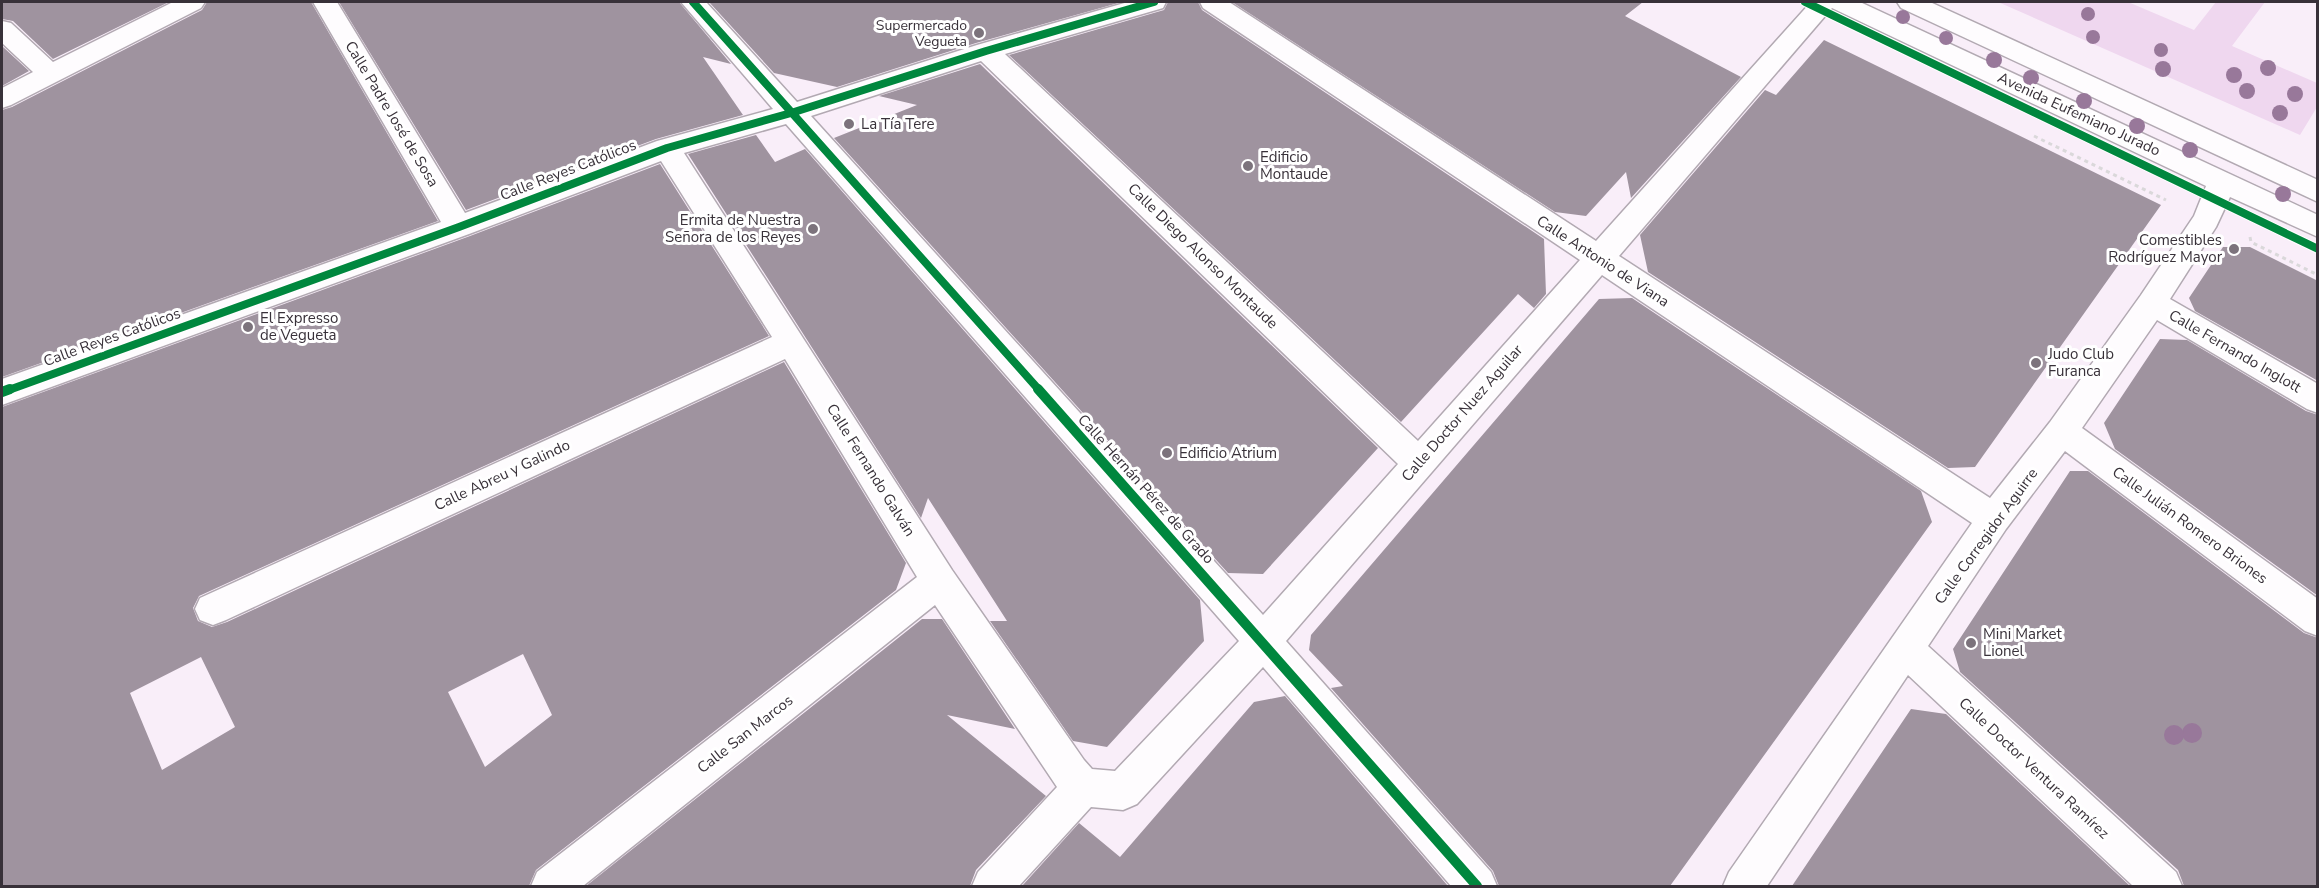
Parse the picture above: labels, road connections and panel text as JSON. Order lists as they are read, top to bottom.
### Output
{
  "streets": {
    "street": [
      "Calle Padre José de Sosa",
      "Avenida Eufemiano Jurado",
      "Calle Reyes Católicos",
      "Calle Diego Alonso Montaude",
      "Calle Antonio de Viana",
      "Calle Fernando Inglott",
      "Calle Doctor Nuez Aguilar",
      "Calle Fernando Galván",
      "Calle Abreu y Galindo",
      "Calle Hernán Pérez de Grado",
      "Calle Julián Romero Briones",
      "Calle Corregidor Aguirre",
      "Calle San Marcos",
      "Calle Doctor Ventura Ramírez"
    ]
  },
  "crossings": [
    ["Calle Padre José de Sosa", "Calle Reyes Católicos"],
    ["Avenida Eufemiano Jurado", "Calle Corregidor Aguirre"],
    ["Calle Reyes Católicos", "Calle Diego Alonso Montaude"],
    ["Calle Reyes Católicos", "Calle Fernando Galván"],
    ["Calle Reyes Católicos", "Calle Hernán Pérez de Grado"],
    ["Calle Diego Alonso Montaude", "Calle Doctor Nuez Aguilar"],
    ["Calle Antonio de Viana", "Calle Doctor Nuez Aguilar"],
    ["Calle Antonio de Viana", "Calle Corregidor Aguirre"],
    ["Calle Fernando Inglott", "Calle Corregidor Aguirre"],
    ["Calle Doctor Nuez Aguilar", "Calle Fernando Galván"],
    ["Calle Doctor Nuez Aguilar", "Calle Hernán Pérez de Grado"],
    ["Calle Fernando Galván", "Calle Abreu y Galindo"],
    ["Calle Fernando Galván", "Calle San Marcos"],
    ["Calle Julián Romero Briones", "Calle Corregidor Aguirre"],
    ["Calle Corregidor Aguirre", "Calle Doctor Ventura Ramírez"]
  ],
  "places": [
    "Supermercado Vegueta",
    "La Tía Tere",
    "Edificio Montaude",
    "Ermita de Nuestra Señora de los Reyes",
    "Comestibles Rodríguez Mayor",
    "El Expresso de Vegueta",
    "Judo Club Furanca",
    "Edificio Atrium",
    "Mini Market Lionel"
  ]
}
